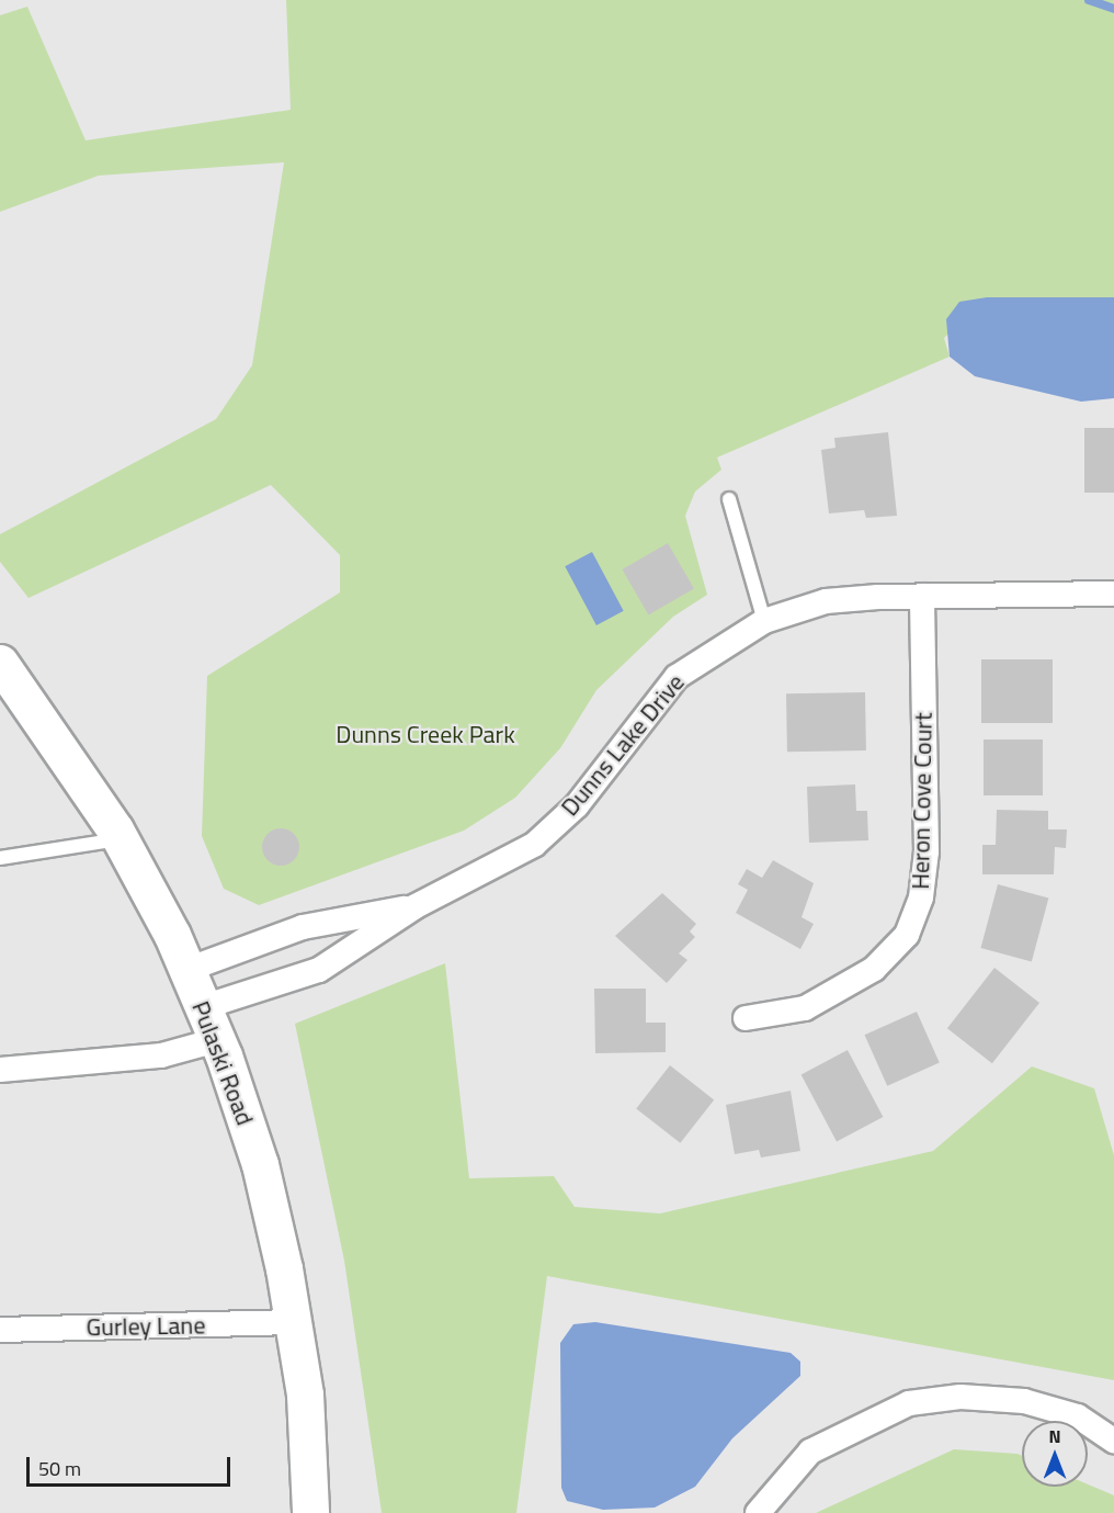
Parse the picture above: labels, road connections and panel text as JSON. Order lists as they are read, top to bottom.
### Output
{
  "streets": {
    "main road": ["Pulaski Road"],
    "street": ["Dunns Lake Drive", "Heron Cove Court", "Gurley Lane"]
  },
  "crossings": [
    ["Dunns Lake Drive", "Heron Cove Court"],
    ["Pulaski Road", "Gurley Lane"]
  ],
  "parks": ["Dunns Creek Park"],
  "scale_bar": "50 m",
  "north": "top"
}
